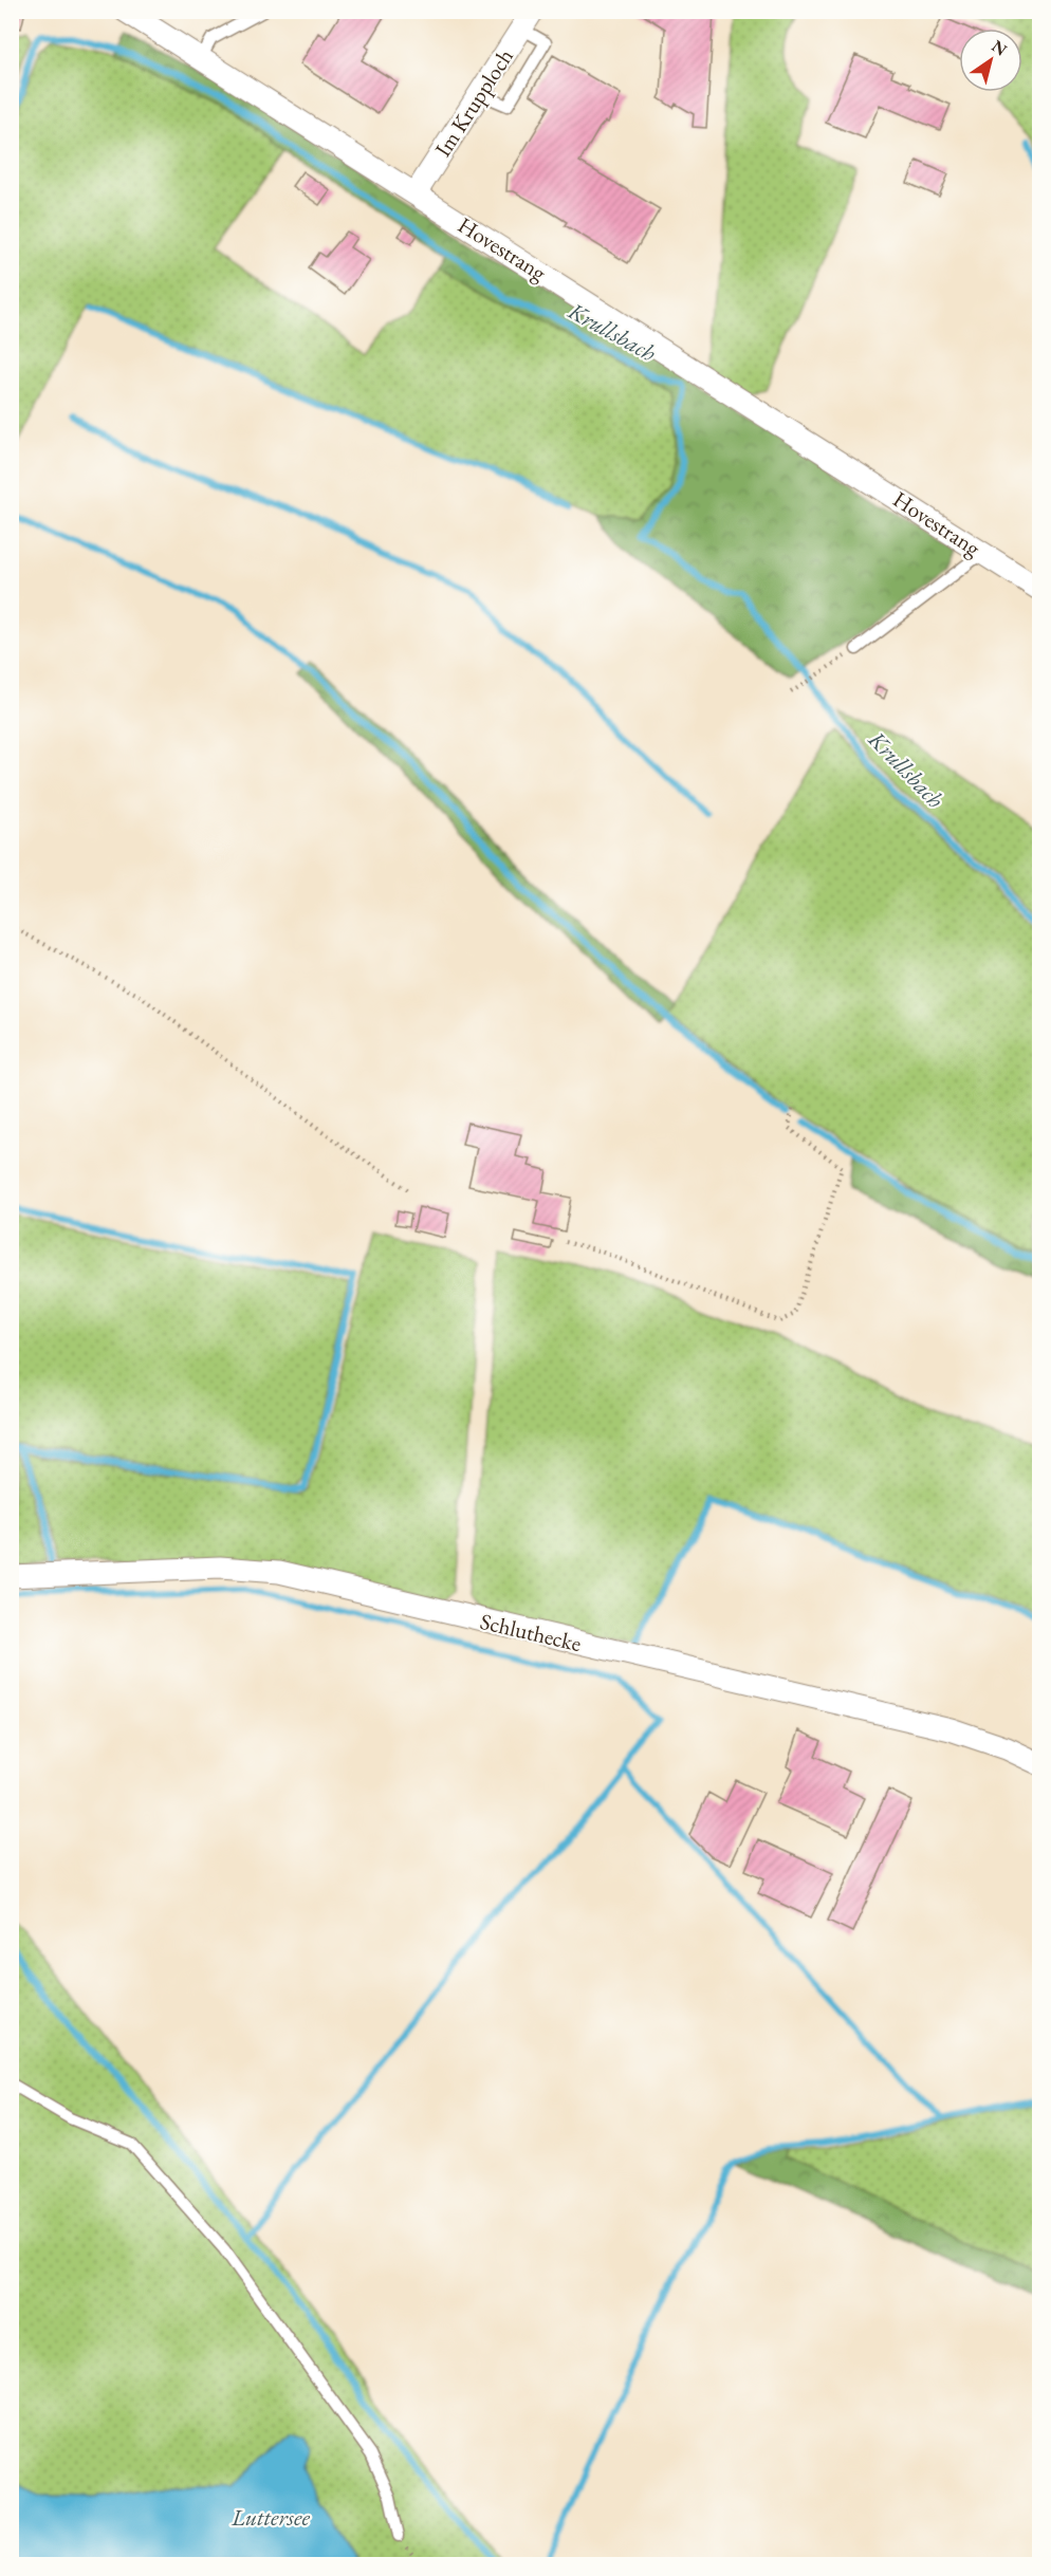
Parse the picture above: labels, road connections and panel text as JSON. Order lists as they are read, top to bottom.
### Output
{
  "streets": {
    "street": ["Im Krupploch", "Hovestrang", "Schluthecke"]
  },
  "crossings": [
    ["Im Krupploch", "Hovestrang"]
  ],
  "water": ["Krullsbach", "Luttersee"],
  "north": "top right"
}
